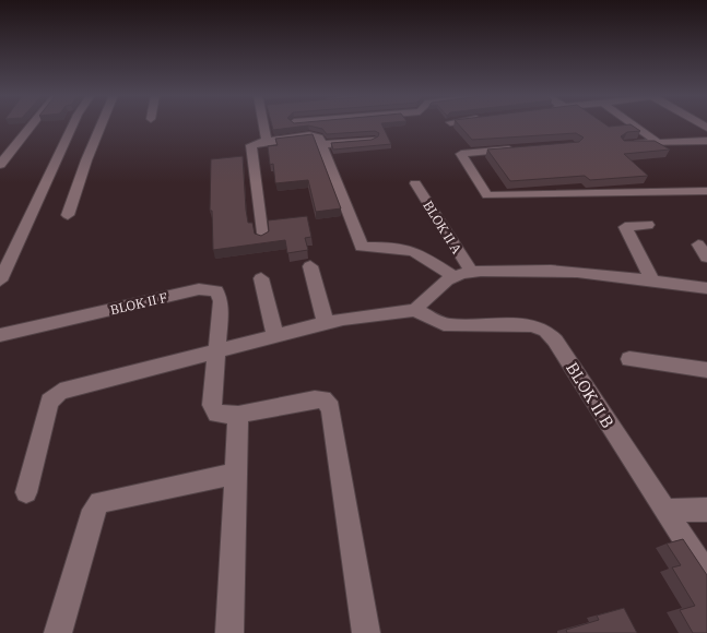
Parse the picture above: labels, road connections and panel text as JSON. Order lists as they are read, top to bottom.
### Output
{
  "streets": {
    "street": ["BLOK II A", "BLOK II F", "BLOK II B"]
  }
}
